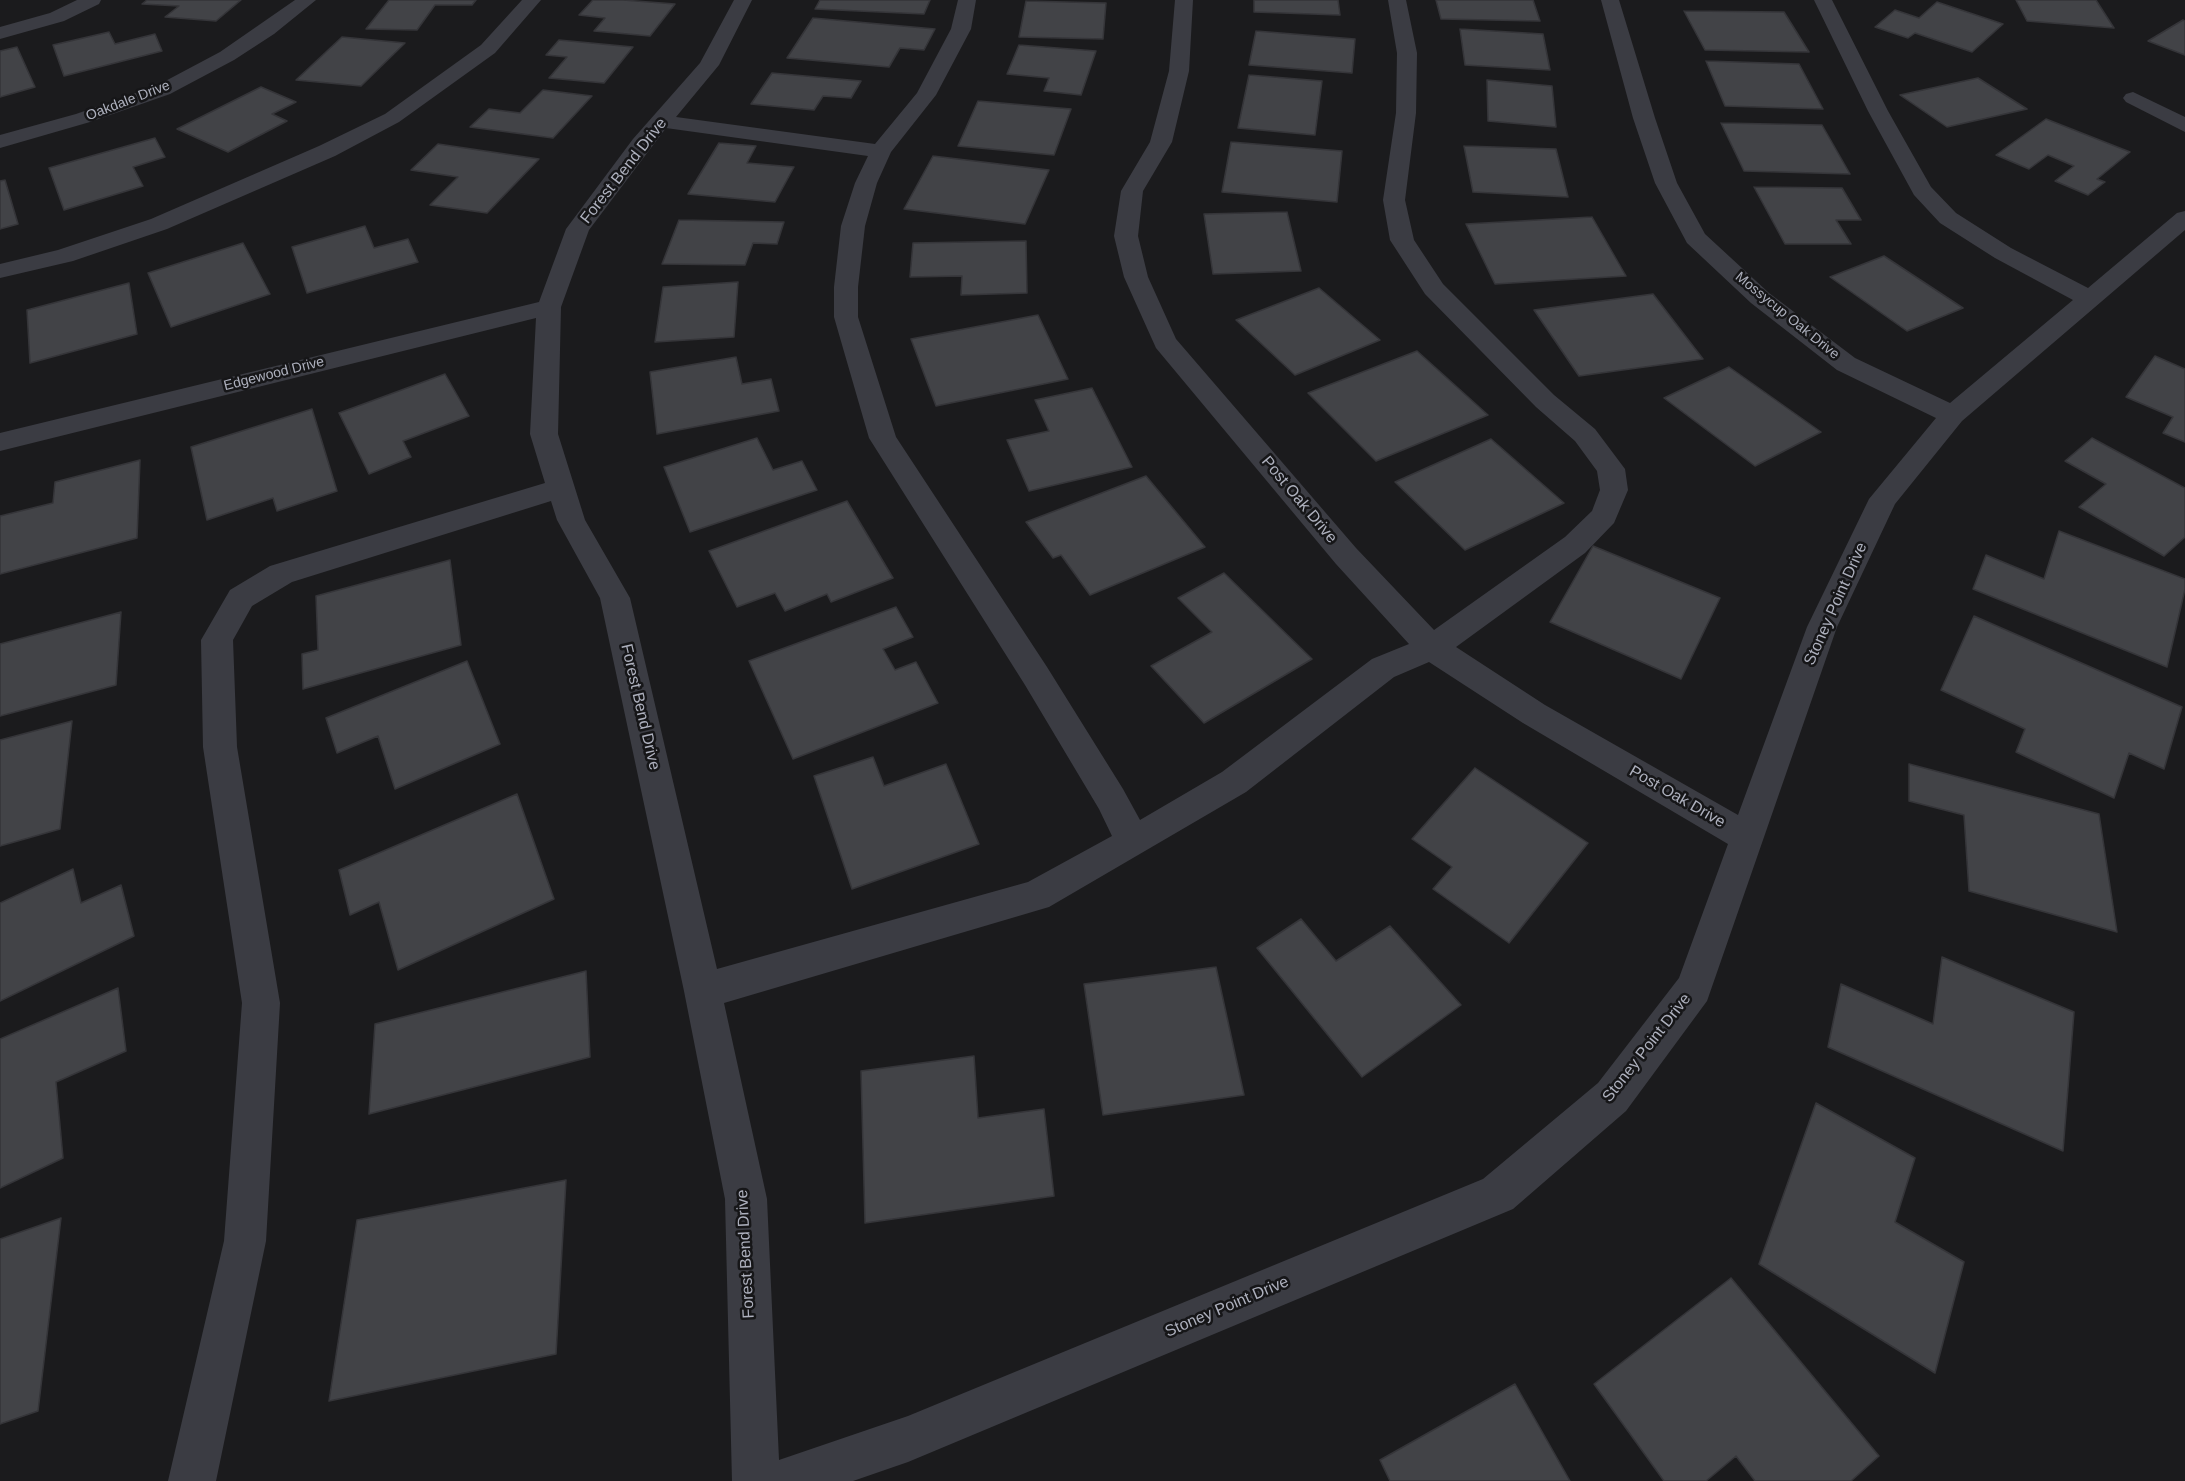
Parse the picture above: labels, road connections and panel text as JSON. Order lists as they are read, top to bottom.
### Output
{
  "streets": {
    "street": [
      "Oakdale Drive",
      "Forest Bend Drive",
      "Mossycup Oak Drive",
      "Edgewood Drive",
      "Post Oak Drive",
      "Stoney Point Drive"
    ]
  },
  "crossings": [
    ["Forest Bend Drive", "Edgewood Drive"],
    ["Mossycup Oak Drive", "Stoney Point Drive"],
    ["Post Oak Drive", "Stoney Point Drive"]
  ]
}
